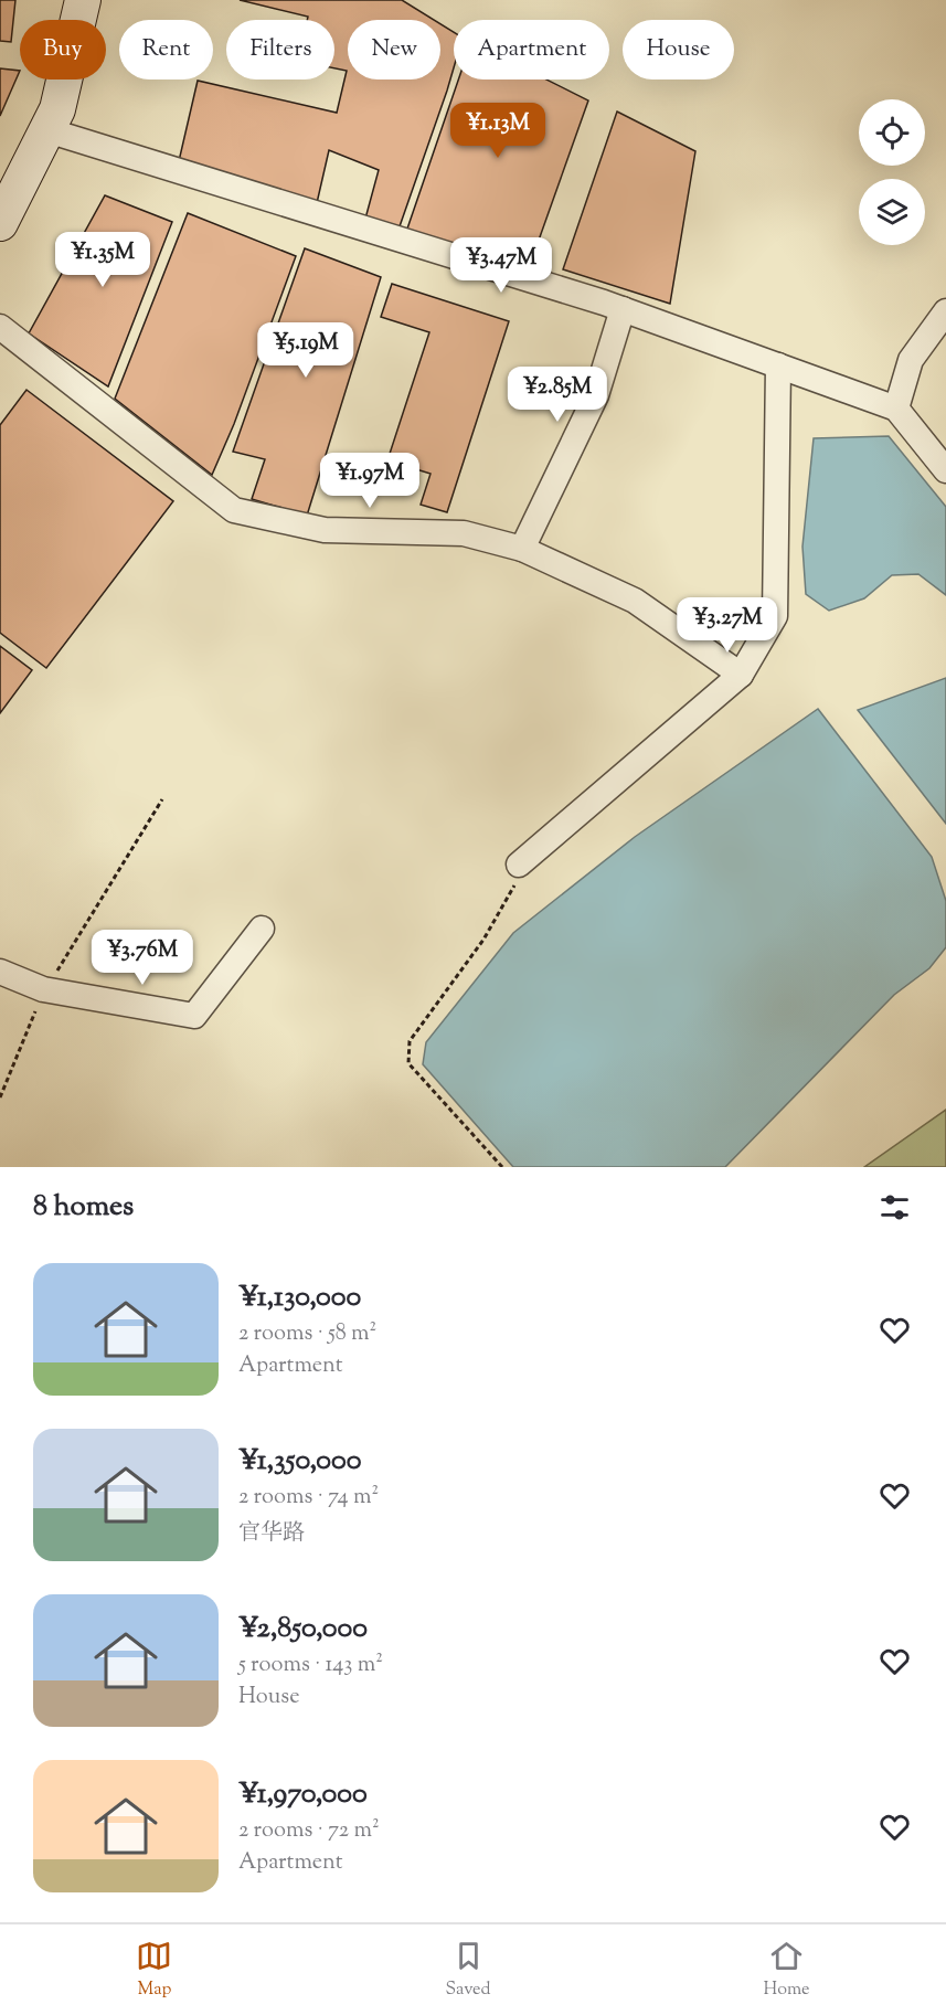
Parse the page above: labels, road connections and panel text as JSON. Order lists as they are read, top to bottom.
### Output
{
  "page": {
    "chip": [
      "Buy",
      "Rent",
      "Filters",
      "New",
      "Apartment",
      "House"
    ],
    "price": [
      "¥1.13M",
      "¥1.35M",
      "¥3.47M",
      "¥5.19M",
      "¥2.85M",
      "¥1.97M",
      "¥3.27M",
      "¥3.76M"
    ],
    "heading": "8 homes",
    "list": [
      {
        "name": "¥1,130,000",
        "note": "2 rooms · 58 m² · Apartment"
      },
      {
        "name": "¥1,350,000",
        "note": "2 rooms · 74 m² · 官华路"
      },
      {
        "name": "¥2,850,000",
        "note": "5 rooms · 143 m² · House"
      },
      {
        "name": "¥1,970,000",
        "note": "2 rooms · 72 m² · Apartment"
      }
    ],
    "tabs": ["Map", "Saved", "Home"]
  }
}
